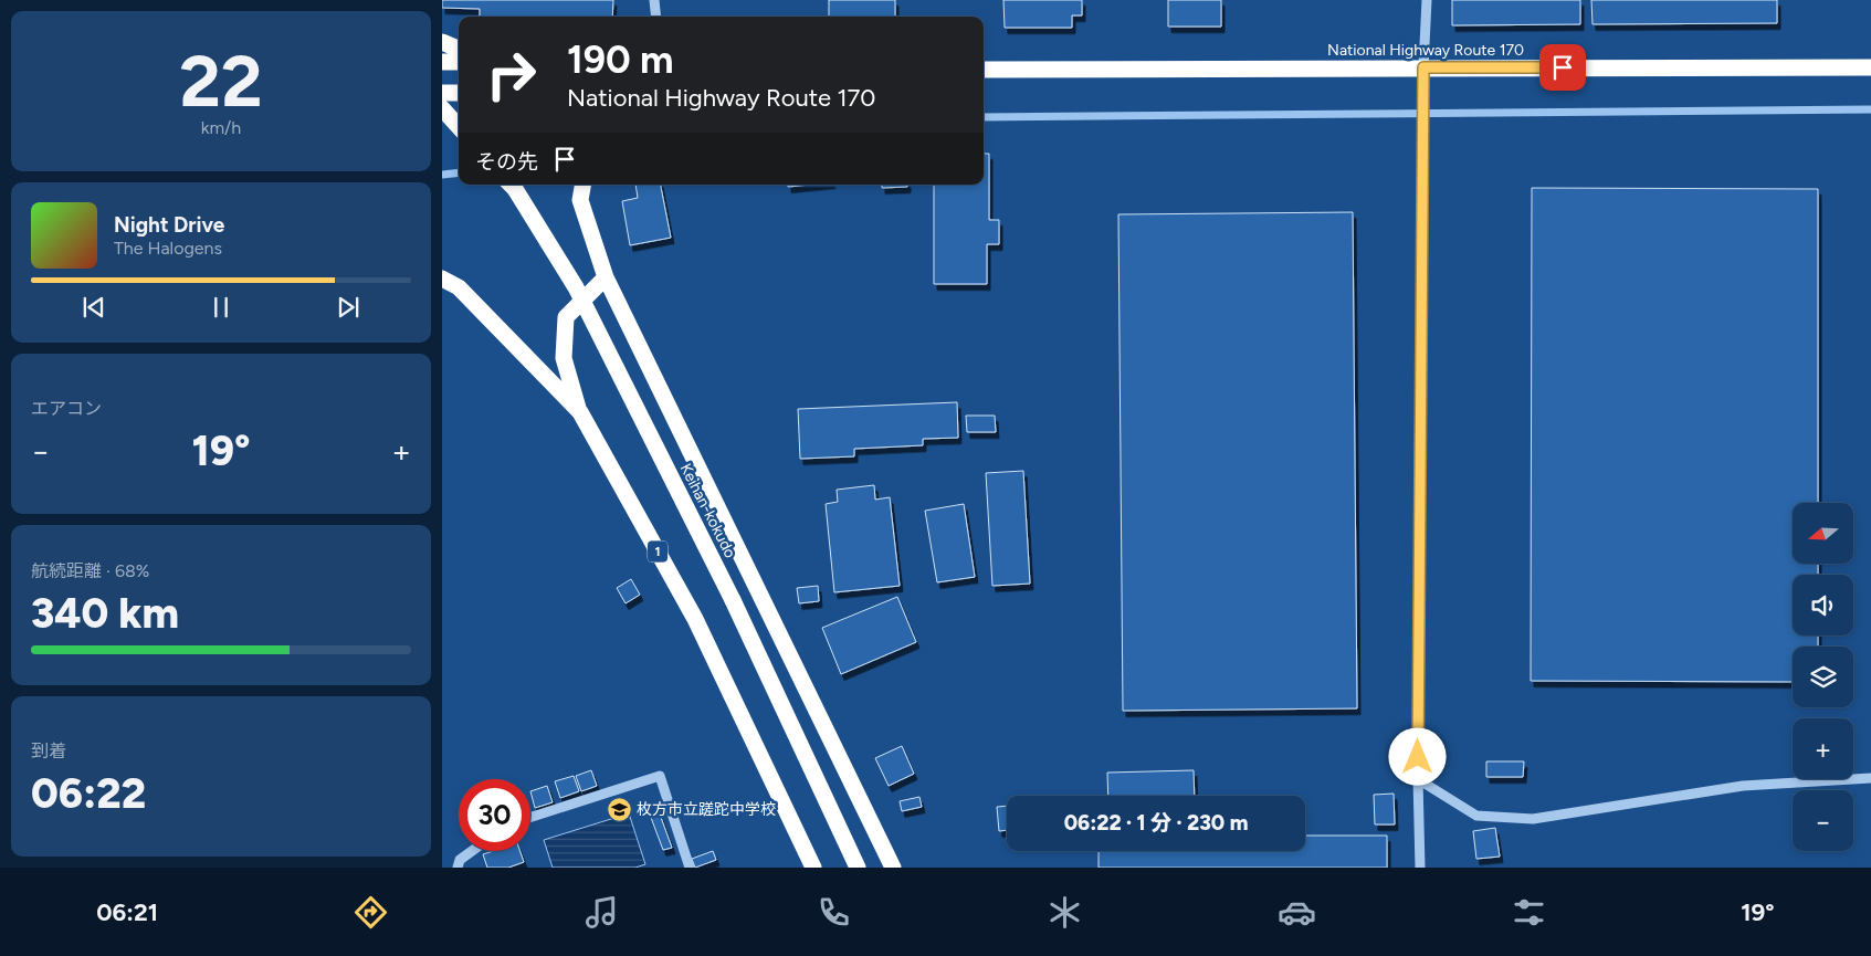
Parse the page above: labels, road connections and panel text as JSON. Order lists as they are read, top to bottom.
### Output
{
  "streets": {
    "highway": ["National Highway Route 170", "Keihan-kokudo", "1"]
  },
  "places": {
    "school or university": ["枚方市立蹉跎中学校"]
  },
  "north": "left",
  "page": {
    "tile": [
      ["22", "km/h"],
      "エアコン",
      ["航続距離 · 68%", "340 km"],
      ["到着", "06:22"]
    ],
    "turn": ["190 m", "National Highway Route 170"],
    "then": "その先",
    "song": ["Night Drive", "The Halogens"],
    "heat": ["−", "19°", "+"],
    "map_buttons": ["+", "−"],
    "limit": "30",
    "trip": "06:22 · 1 分 · 230 m",
    "tabs": ["06:21", "19°"]
  }
}
